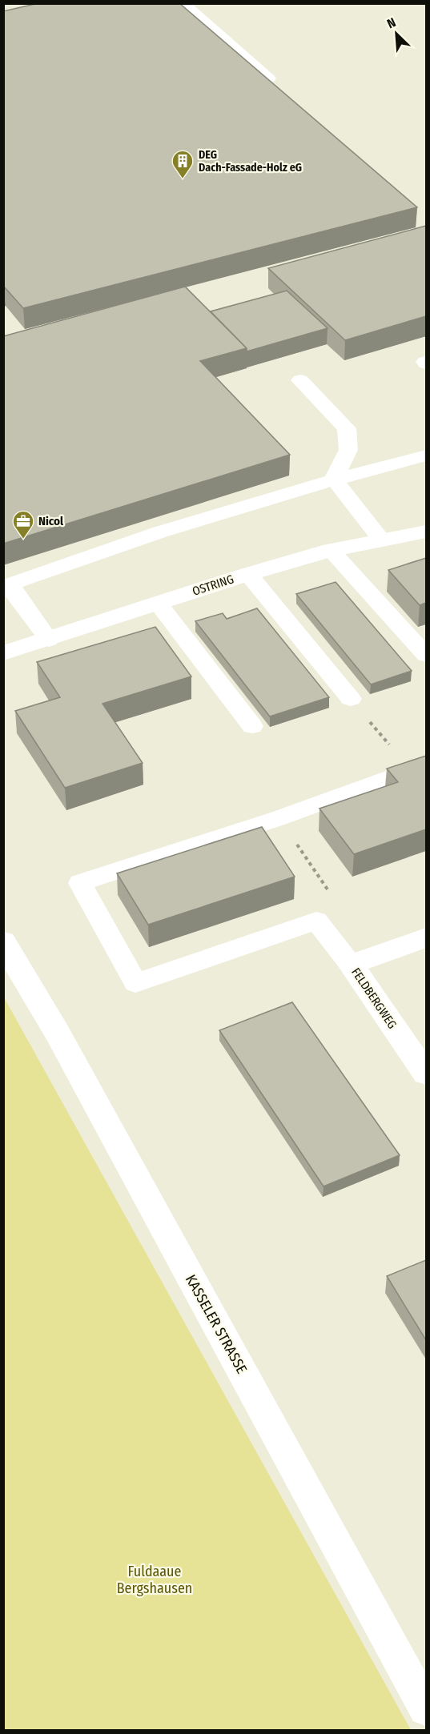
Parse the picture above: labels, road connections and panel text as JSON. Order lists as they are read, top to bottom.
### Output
{
  "streets": {
    "street": ["OSTRING", "FELDBERGWEG", "KASSELER STRASSE"]
  },
  "parks": ["Fuldaaue Bergshausen"],
  "places": {
    "building": ["DEG Dach-Fassade-Holz eG"],
    "office": ["Nicol"]
  },
  "north": "top left"
}
